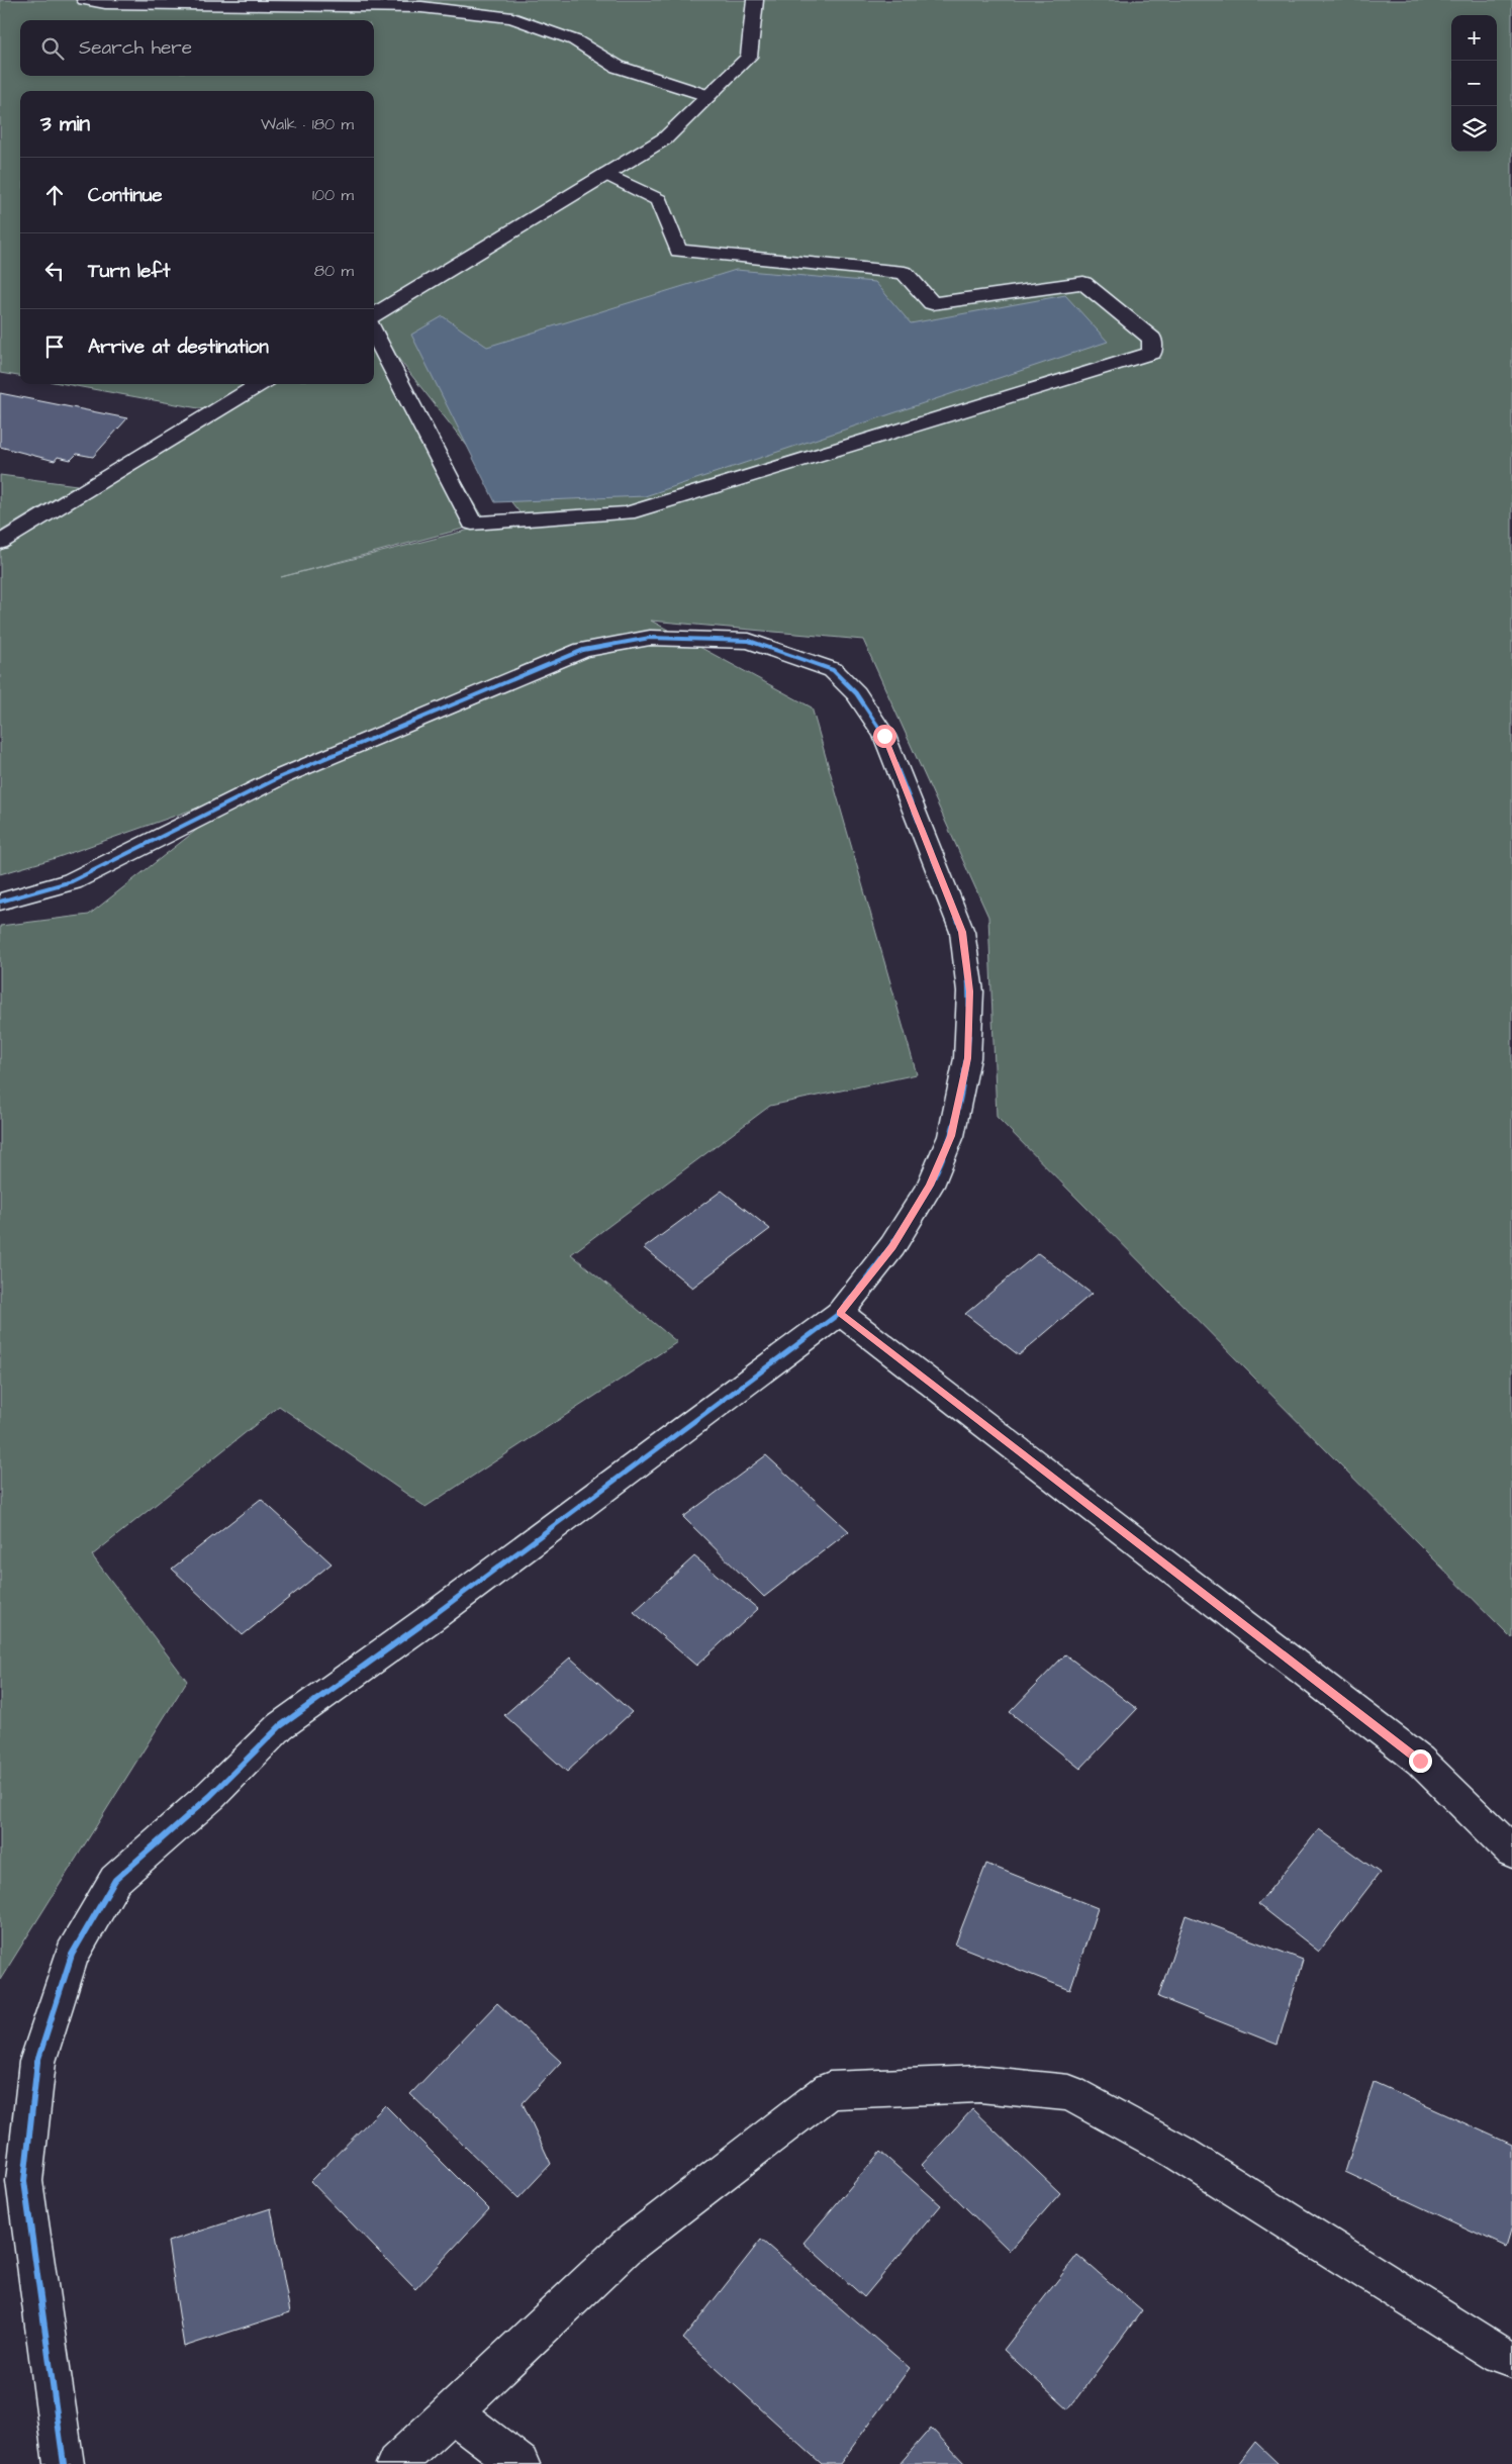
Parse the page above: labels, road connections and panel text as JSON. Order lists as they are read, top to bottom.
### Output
{
  "page": {
    "map_buttons": ["+", "−"],
    "search": "Search here",
    "heading": ["3 min", "Walk · 180 m"],
    "list": [
      ["Continue", "100 m"],
      ["Turn left", "80 m"],
      "Arrive at destination"
    ]
  }
}
